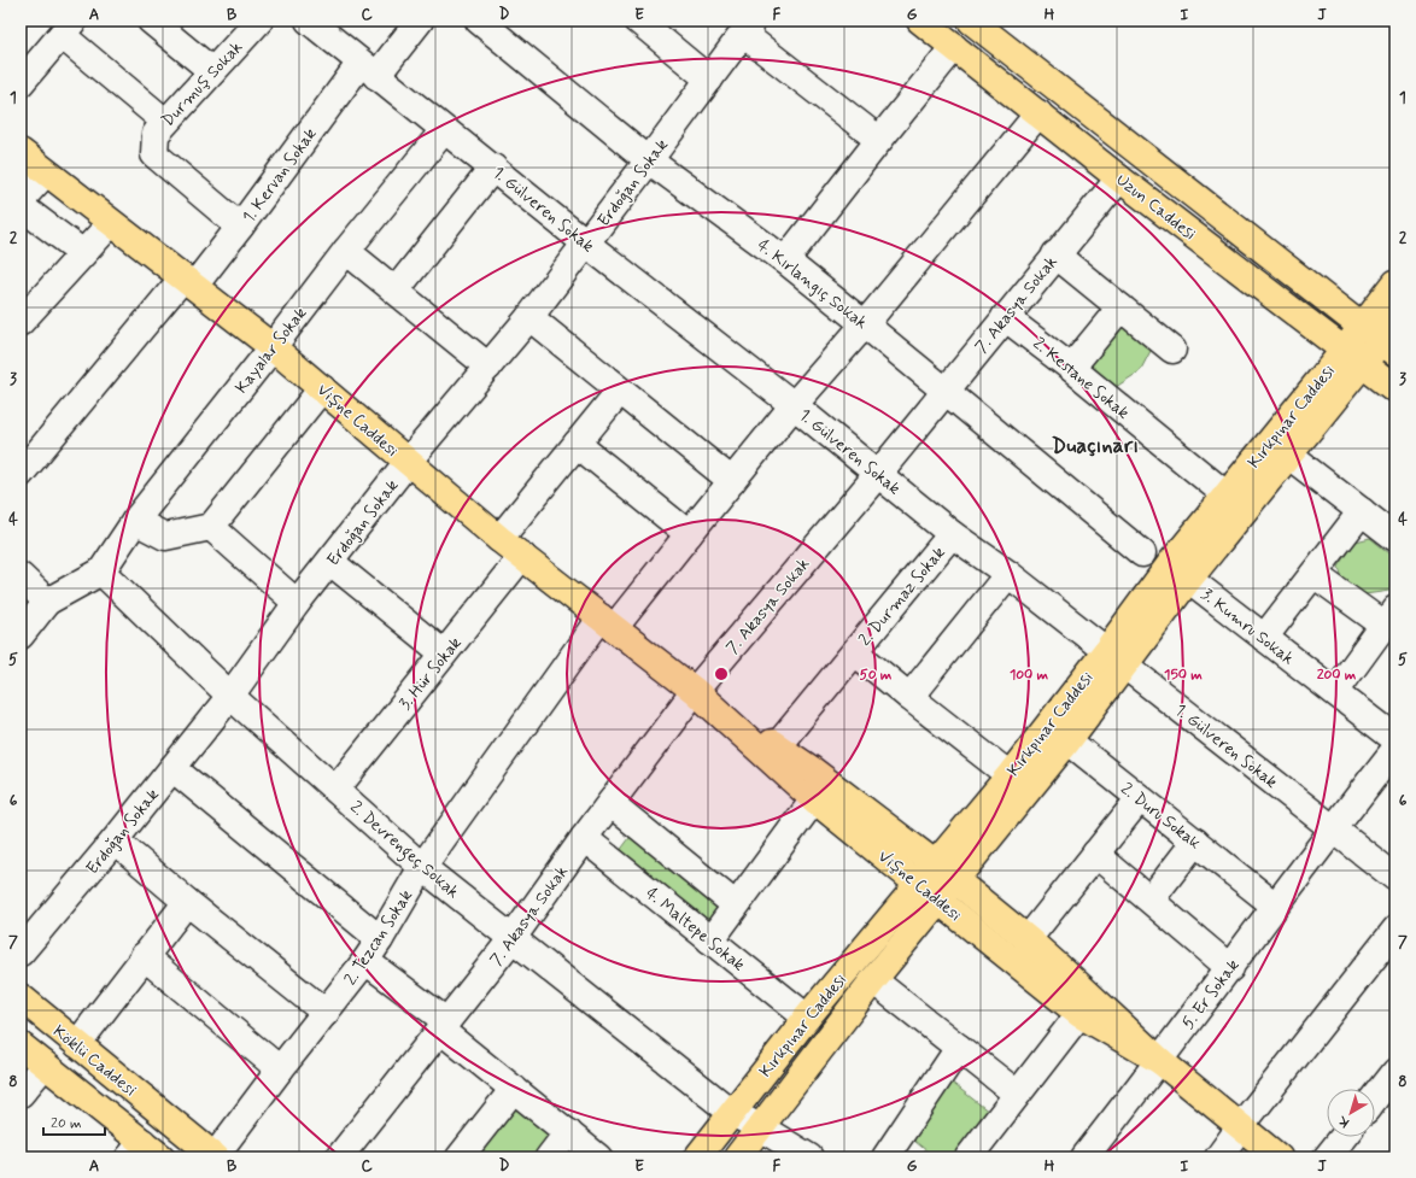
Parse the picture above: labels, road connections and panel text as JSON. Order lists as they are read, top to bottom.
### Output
{
  "streets": {
    "main road": [
      "Uzun Caddesi",
      "Kırkpınar Caddesi",
      "Vişne Caddesi",
      "Köklü Caddesi"
    ],
    "street": [
      "Durmuş Sokak",
      "1. Kervan Sokak",
      "Erdoğan Sokak",
      "1. Gülveren Sokak",
      "4. Kırlangıç Sokak",
      "7. Akasya Sokak",
      "Kayalar Sokak",
      "2. Kestane Sokak",
      "2. Durmaz Sokak",
      "3. Kumru Sokak",
      "3. Hür Sokak",
      "2. Duru Sokak",
      "2. Devrengeç Sokak",
      "4. Maltepe Sokak",
      "2. Tezcan Sokak",
      "5. Er Sokak"
    ]
  },
  "crossings": [
    ["Durmuş Sokak", "1. Kervan Sokak"],
    ["1. Kervan Sokak", "1. Gülveren Sokak"],
    ["1. Kervan Sokak", "Vişne Caddesi"],
    ["Erdoğan Sokak", "1. Gülveren Sokak"],
    ["Erdoğan Sokak", "4. Kırlangıç Sokak"],
    ["Erdoğan Sokak", "Vişne Caddesi"],
    ["Erdoğan Sokak", "2. Devrengeç Sokak"],
    ["Uzun Caddesi", "7. Akasya Sokak"],
    ["Uzun Caddesi", "Kırkpınar Caddesi"],
    ["Uzun Caddesi", "2. Tezcan Sokak"],
    ["1. Gülveren Sokak", "7. Akasya Sokak"],
    ["1. Gülveren Sokak", "Kayalar Sokak"],
    ["1. Gülveren Sokak", "Kırkpınar Caddesi"],
    ["1. Gülveren Sokak", "2. Durmaz Sokak"],
    ["1. Gülveren Sokak", "2. Tezcan Sokak"],
    ["1. Gülveren Sokak", "5. Er Sokak"],
    ["4. Kırlangıç Sokak", "7. Akasya Sokak"],
    ["4. Kırlangıç Sokak", "2. Tezcan Sokak"],
    ["7. Akasya Sokak", "2. Kestane Sokak"],
    ["7. Akasya Sokak", "Vişne Caddesi"],
    ["7. Akasya Sokak", "2. Devrengeç Sokak"],
    ["7. Akasya Sokak", "4. Maltepe Sokak"],
    ["Kayalar Sokak", "Vişne Caddesi"],
    ["Kayalar Sokak", "2. Devrengeç Sokak"],
    ["2. Kestane Sokak", "Kırkpınar Caddesi"],
    ["Kırkpınar Caddesi", "Vişne Caddesi"],
    ["Kırkpınar Caddesi", "3. Kumru Sokak"],
    ["Kırkpınar Caddesi", "2. Duru Sokak"],
    ["Kırkpınar Caddesi", "2. Devrengeç Sokak"],
    ["Kırkpınar Caddesi", "4. Maltepe Sokak"],
    ["Vişne Caddesi", "2. Durmaz Sokak"],
    ["Vişne Caddesi", "3. Hür Sokak"],
    ["Vişne Caddesi", "2. Tezcan Sokak"],
    ["Vişne Caddesi", "5. Er Sokak"],
    ["3. Hür Sokak", "2. Devrengeç Sokak"],
    ["2. Duru Sokak", "5. Er Sokak"],
    ["2. Devrengeç Sokak", "2. Tezcan Sokak"],
    ["2. Tezcan Sokak", "Köklü Caddesi"]
  ],
  "districts": ["Duaçınarı"],
  "scale_bar": "20 m",
  "north": "bottom left",
  "grid": {
    "columns": [
      "A",
      "B",
      "C",
      "D",
      "E",
      "F",
      "G",
      "H",
      "I",
      "J"
    ],
    "rows": [
      "1",
      "2",
      "3",
      "4",
      "5",
      "6",
      "7",
      "8"
    ]
  },
  "rings": [
    "50 m",
    "100 m",
    "150 m",
    "200 m"
  ]
}
